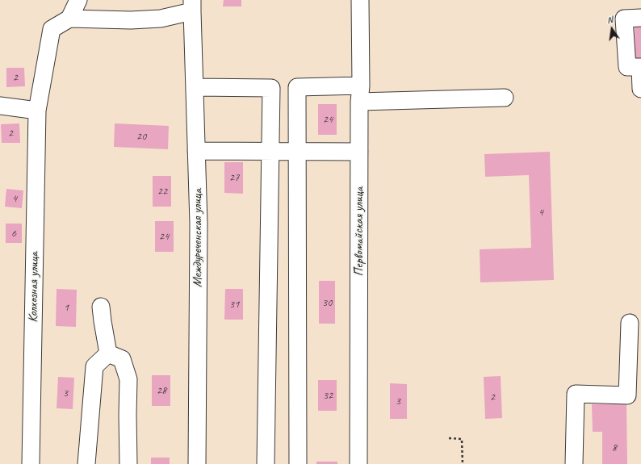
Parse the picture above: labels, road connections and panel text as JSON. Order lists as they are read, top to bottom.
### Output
{
  "streets": {
    "street": ["Первомайская улица", "Междуреченская улица", "Колхозная улица"]
  },
  "house_numbers": [
    "2",
    "24",
    "2",
    "20",
    "27",
    "22",
    "4",
    "4",
    "6",
    "24",
    "30",
    "31",
    "1",
    "28",
    "3",
    "32",
    "2",
    "3",
    "8"
  ],
  "north": "top"
}
